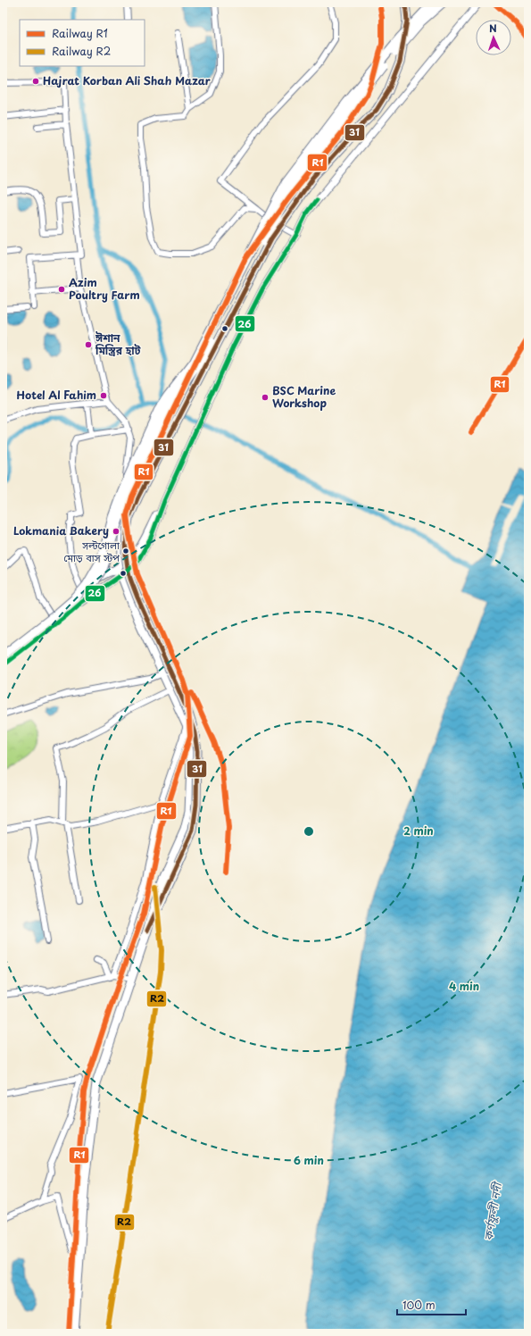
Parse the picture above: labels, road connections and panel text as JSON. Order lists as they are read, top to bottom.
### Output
{
  "water": ["কর্ণফুলী নদী"],
  "places": [
    "Hajrat Korban Ali Shah Mazar",
    "Azim Poultry Farm",
    "ঈশান মিস্ত্রির হাট",
    "Hotel Al Fahim",
    "BSC Marine Workshop",
    "Lokmania Bakery",
    "সল্টগোলা মোড় বাস স্টপ"
  ],
  "lines": [
    "rail line R1",
    "transit line 31",
    "transit line 26",
    "rail line R2"
  ],
  "legend": ["Railway R1", "Railway R2"],
  "scale_bar": "100 m",
  "north": "top",
  "rings": ["2 min", "4 min", "6 min"]
}
